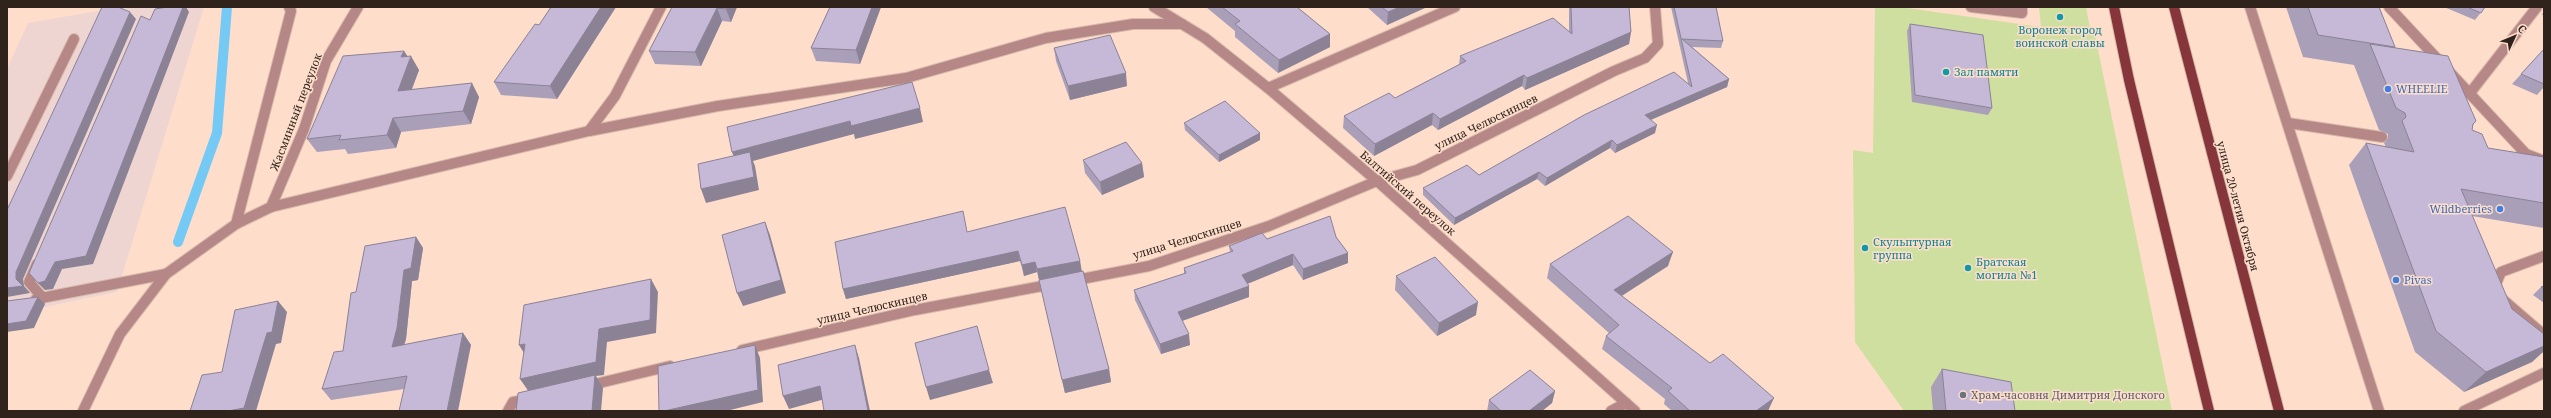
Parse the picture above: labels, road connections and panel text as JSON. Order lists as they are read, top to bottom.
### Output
{
  "streets": {
    "main road": ["улица 20-летия Октября"],
    "street": ["Жасминный переулок", "улица Челюскинцев", "Балтийский переулок"]
  },
  "crossings": [
    ["улица Челюскинцев", "Балтийский переулок"]
  ],
  "places": [
    "Воронеж город воинской славы",
    "Зал памяти",
    "WHEELIE",
    "Wildberries",
    "Скульптурная группа",
    "Братская могила №1",
    "Pivas",
    "Храм-часовня Димитрия Донского"
  ],
  "north": "top right"
}
